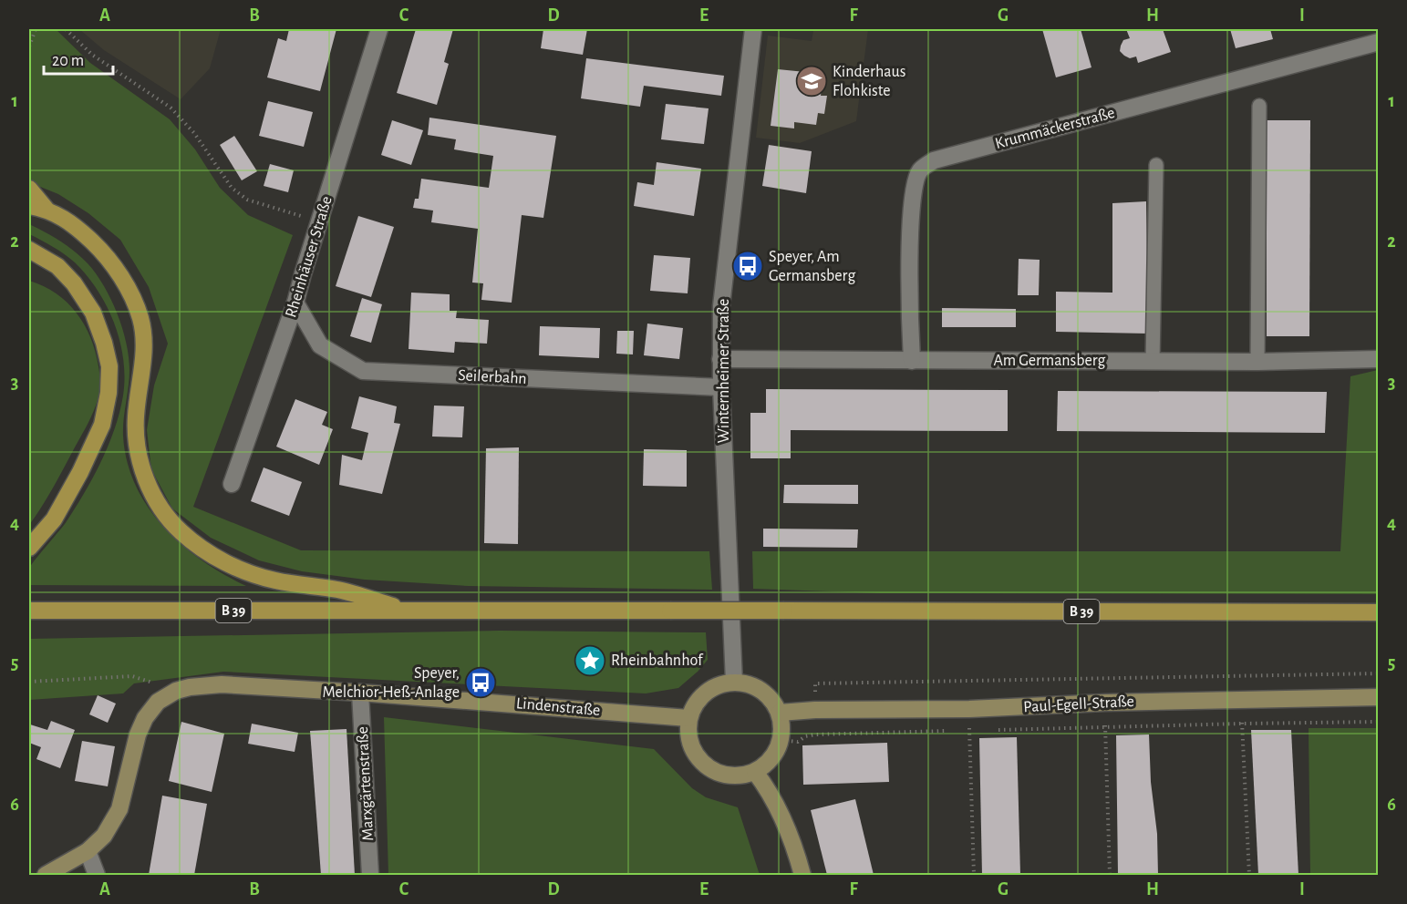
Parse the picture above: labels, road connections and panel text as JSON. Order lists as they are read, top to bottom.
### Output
{
  "streets": {
    "main road": ["B 39"],
    "street": [
      "Krummäckerstraße",
      "Rheinhäuser Straße",
      "Am Germansberg",
      "Winternheimer Straße",
      "Seilerbahn",
      "Paul-Egell-Straße",
      "Lindenstraße",
      "Marxgärtenstraße"
    ]
  },
  "crossings": [
    ["Krummäckerstraße", "Am Germansberg"],
    ["Rheinhäuser Straße", "Seilerbahn"],
    ["Am Germansberg", "Winternheimer Straße"],
    ["Winternheimer Straße", "Seilerbahn"],
    ["Winternheimer Straße", "Paul-Egell-Straße"],
    ["Winternheimer Straße", "Lindenstraße"],
    ["Paul-Egell-Straße", "Lindenstraße"],
    ["Lindenstraße", "Marxgärtenstraße"]
  ],
  "places": {
    "school or university": ["Kinderhaus Flohkiste"],
    "bus stop": ["Speyer, Am Germansberg", "Speyer, Melchior-Heß-Anlage"],
    "place": ["Rheinbahnhof"]
  },
  "scale_bar": "20 m",
  "grid": {
    "columns": [
      "A",
      "B",
      "C",
      "D",
      "E",
      "F",
      "G",
      "H",
      "I"
    ],
    "rows": [
      "1",
      "2",
      "3",
      "4",
      "5",
      "6"
    ]
  }
}
